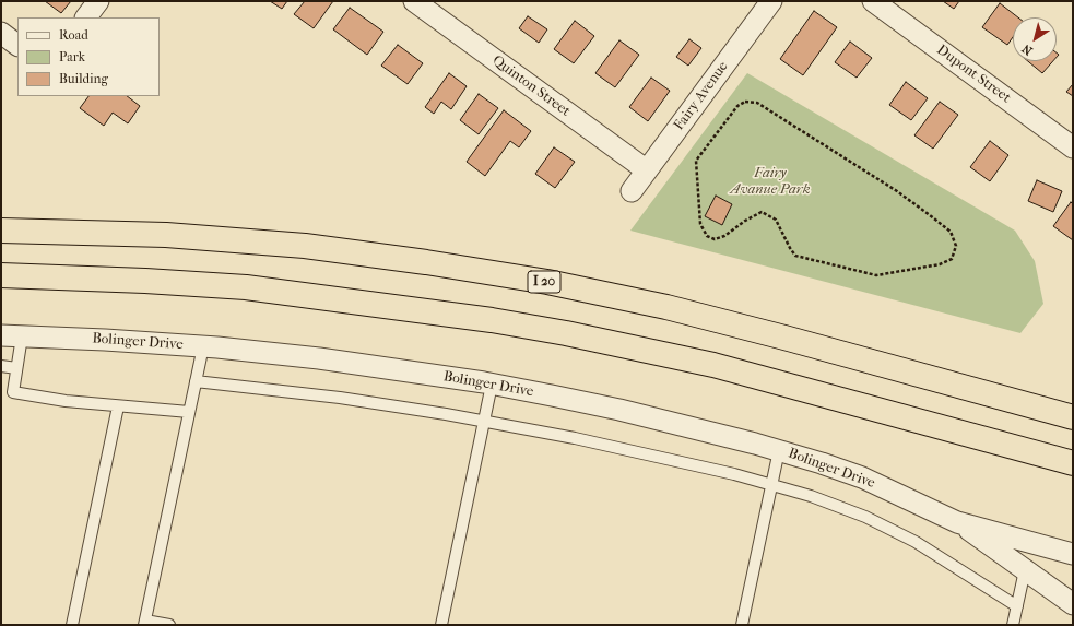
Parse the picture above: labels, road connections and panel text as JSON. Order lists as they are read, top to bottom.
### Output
{
  "streets": {
    "highway": ["I 20"],
    "street": [
      "Dupont Street",
      "Quinton Street",
      "Fairy Avenue",
      "Bolinger Drive"
    ]
  },
  "crossings": [
    ["Quinton Street", "Fairy Avenue"]
  ],
  "parks": ["Fairy Avanue Park"],
  "legend": ["Road", "Park", "Building"],
  "north": "bottom left"
}
